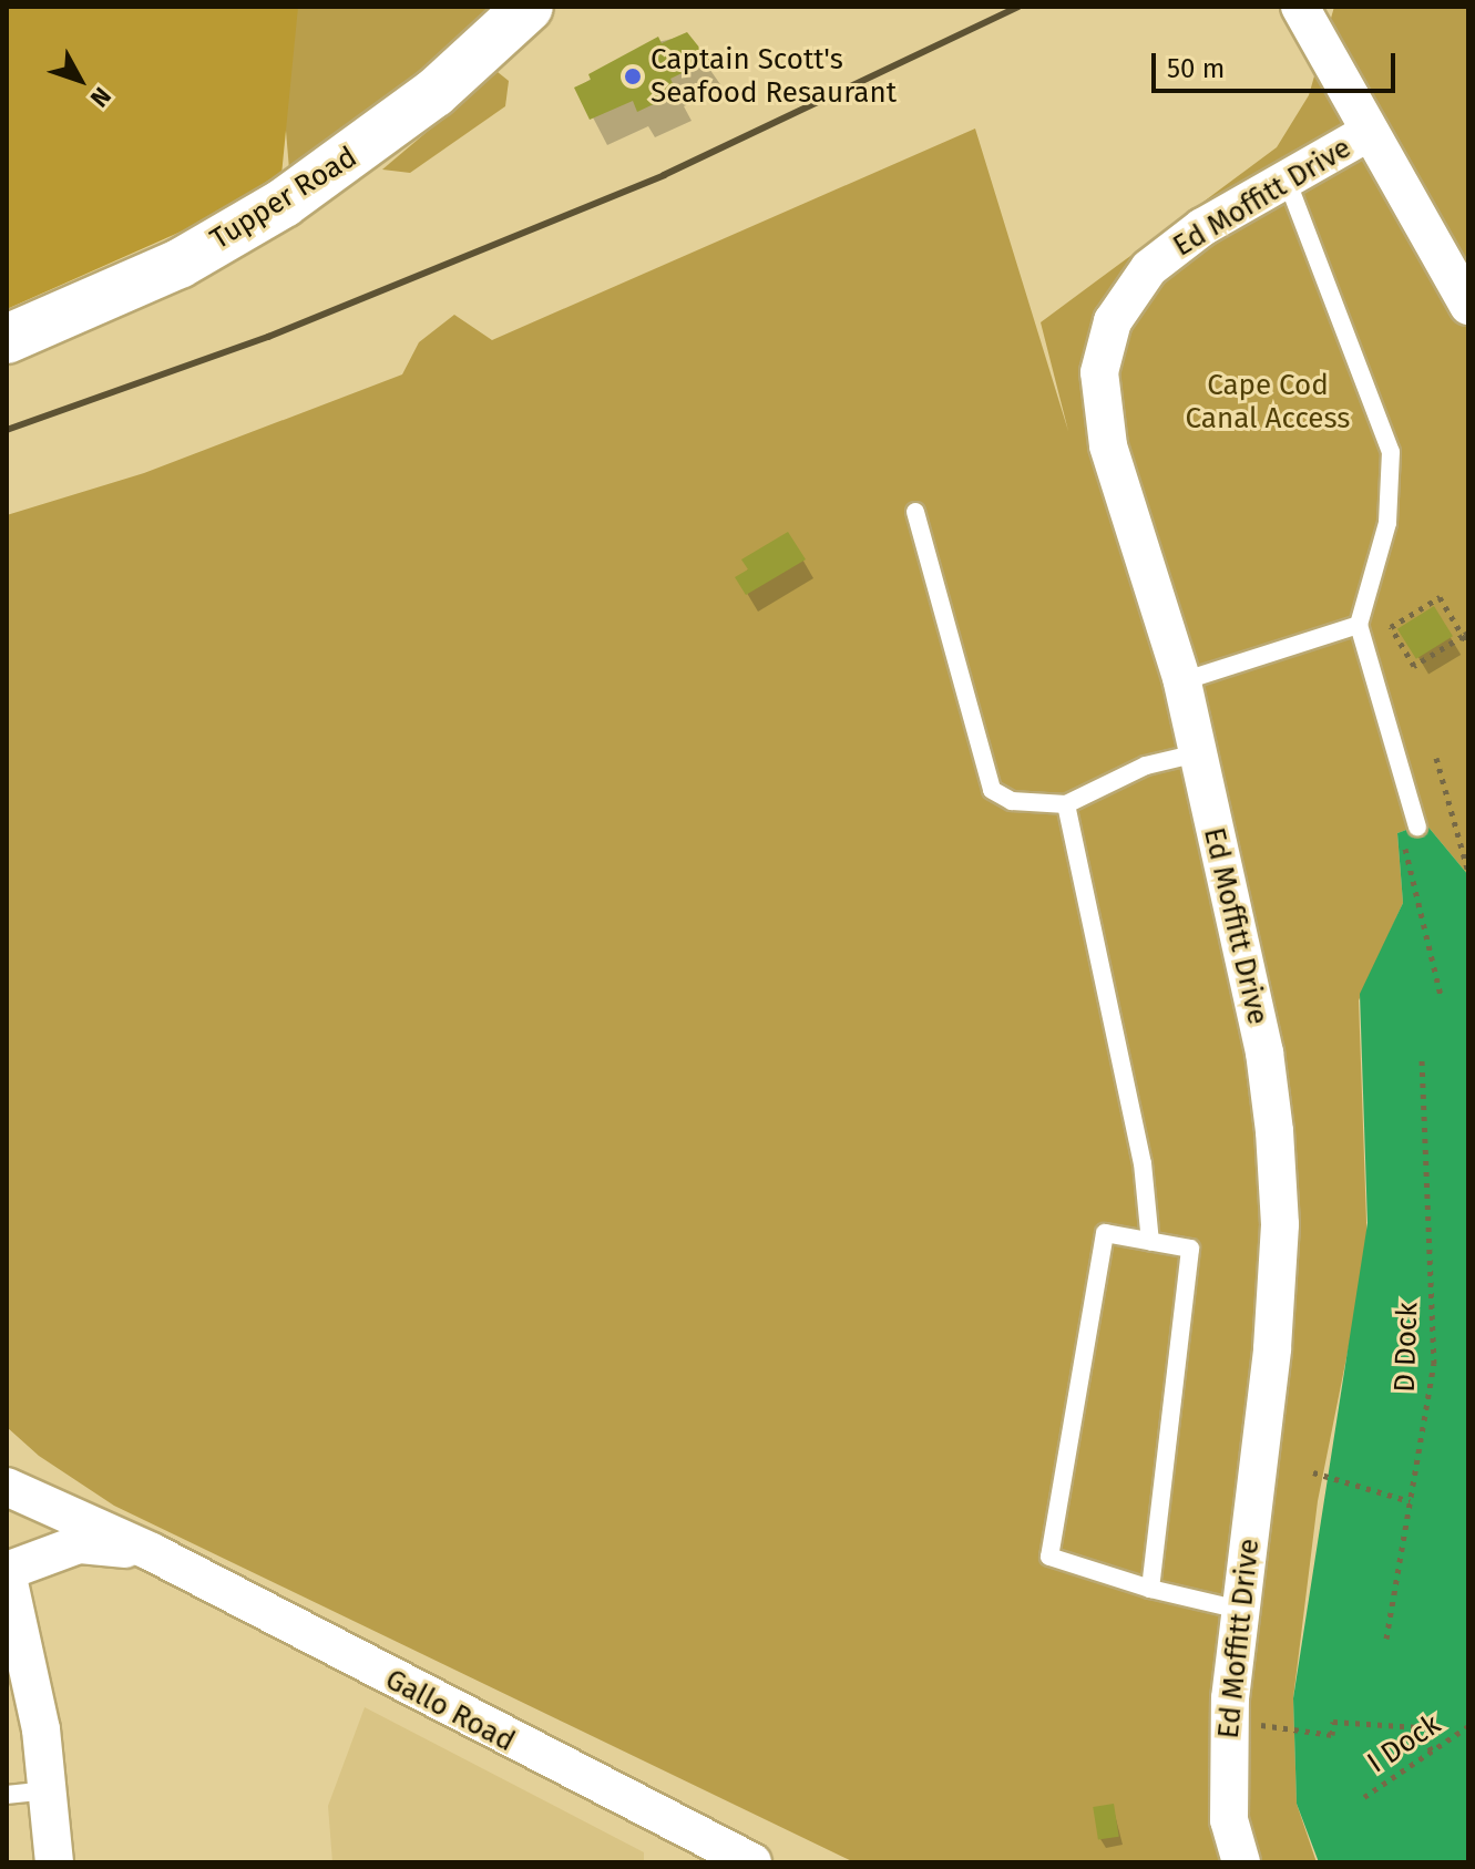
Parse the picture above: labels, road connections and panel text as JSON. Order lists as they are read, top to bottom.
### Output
{
  "streets": {
    "main road": ["Tupper Road"],
    "street": ["Ed Moffitt Drive", "Gallo Road"],
    "path": ["D Dock", "I Dock"]
  },
  "parks": ["Cape Cod Canal Access"],
  "places": ["Captain Scott's Seafood Resaurant"],
  "scale_bar": "50 m",
  "north": "bottom right"
}
